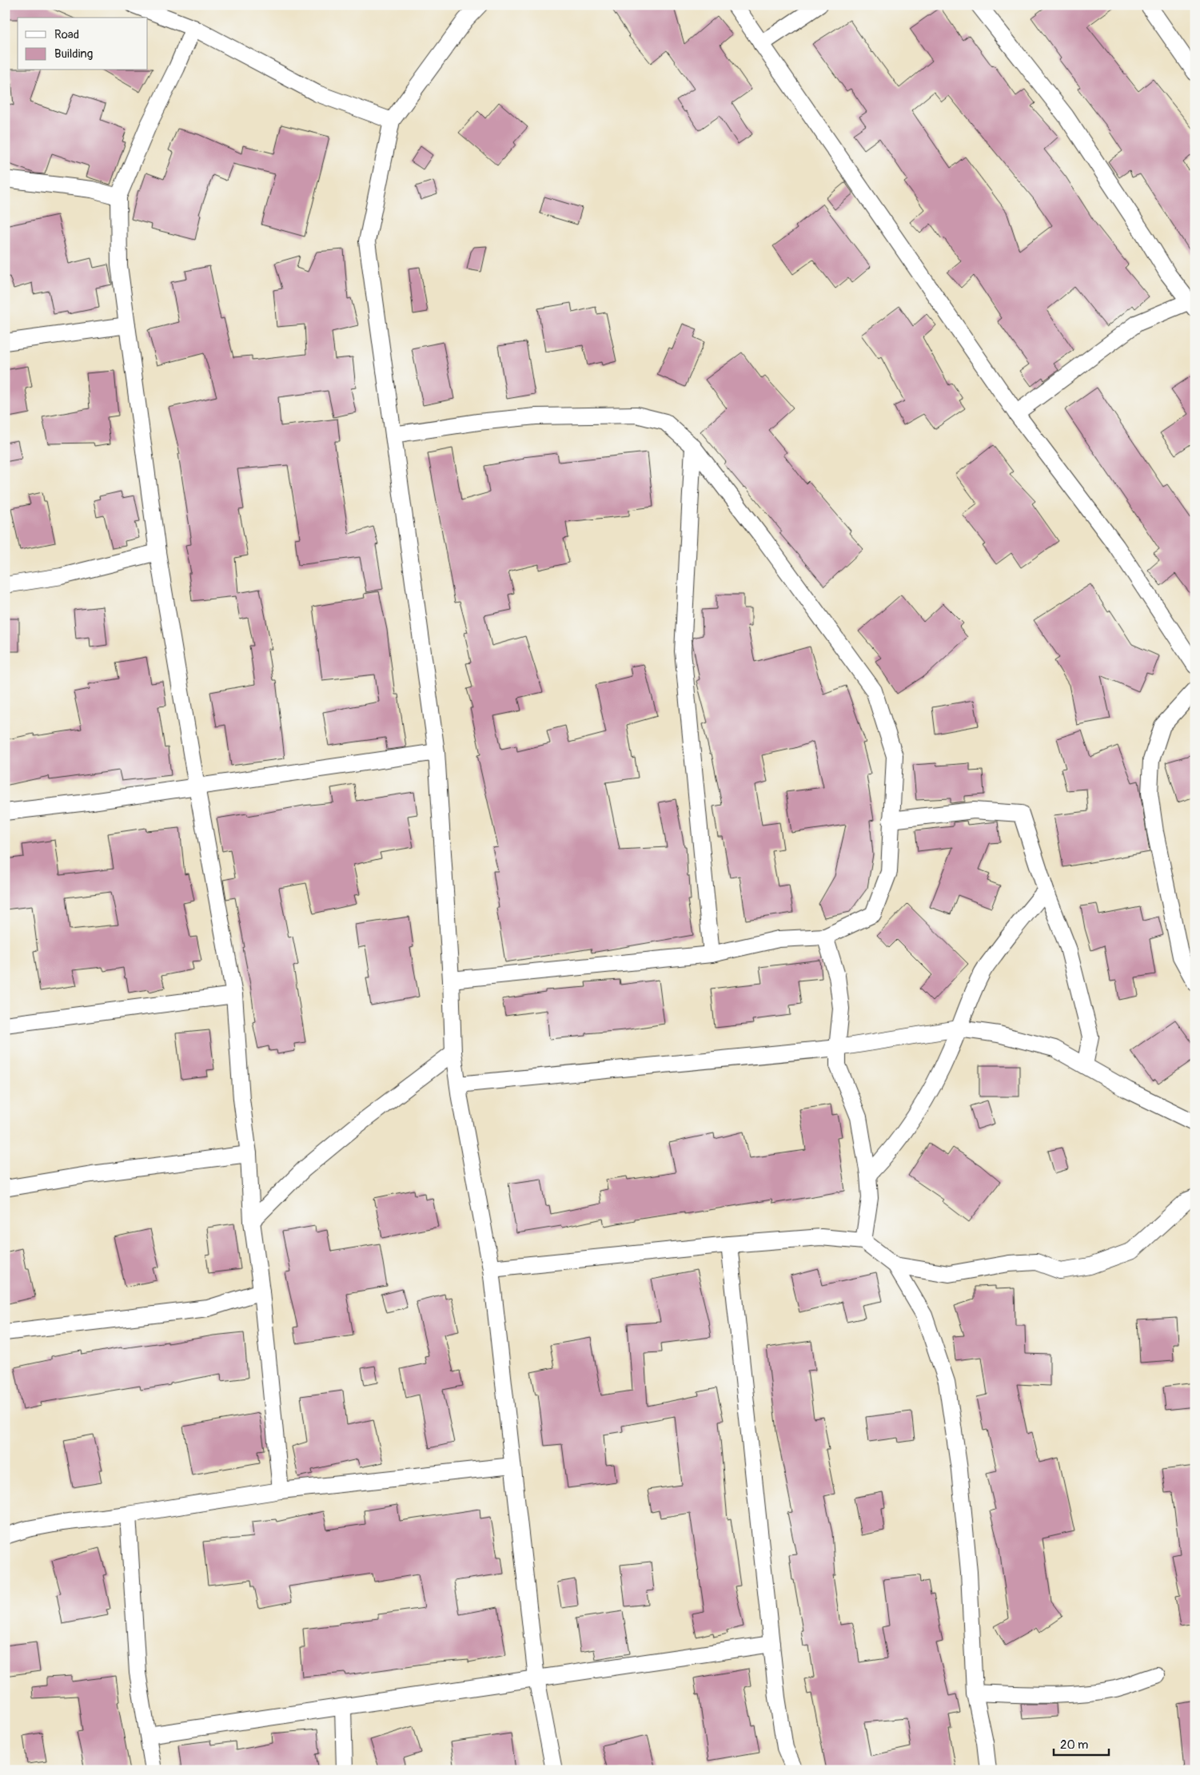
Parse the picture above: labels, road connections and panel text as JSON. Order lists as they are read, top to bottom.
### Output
{
  "legend": ["Road", "Building"],
  "scale_bar": "20 m"
}
